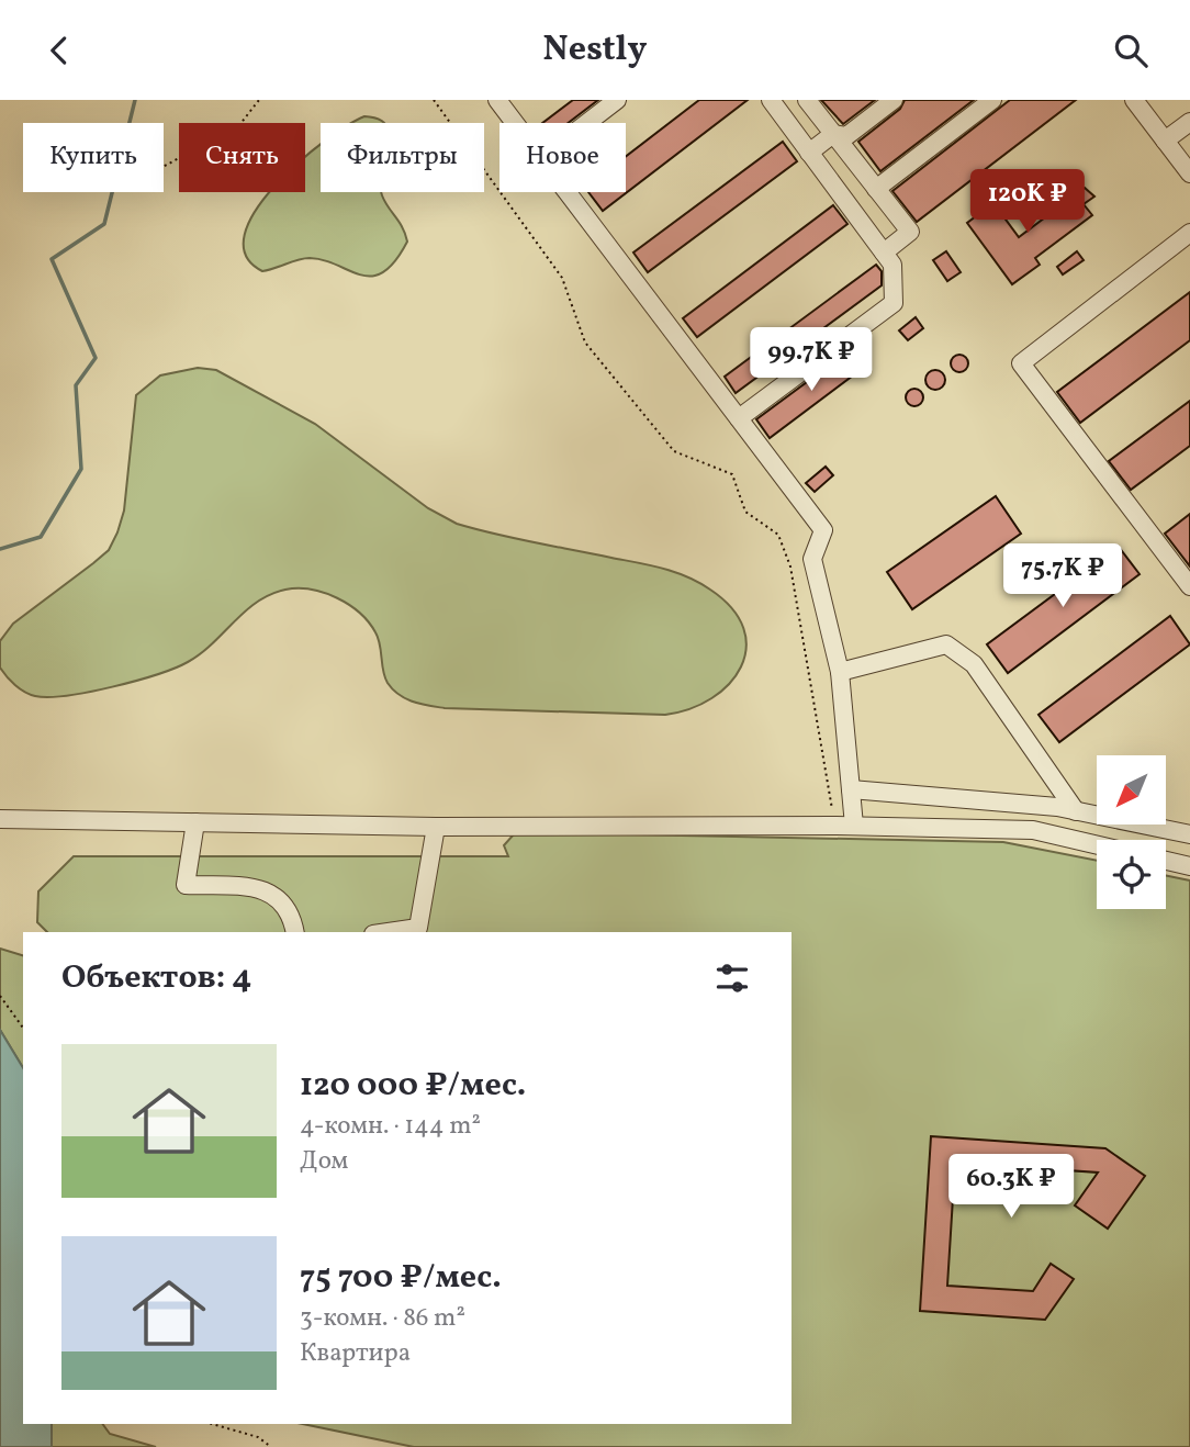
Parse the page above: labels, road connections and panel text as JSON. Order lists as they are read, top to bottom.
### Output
{
  "north": "bottom left",
  "page": {
    "header": "Nestly",
    "chip": [
      "Купить",
      "Снять",
      "Фильтры",
      "Новое"
    ],
    "price": [
      "120K ₽",
      "99.7K ₽",
      "75.7K ₽",
      "60.3K ₽"
    ],
    "heading": "Объектов: 4",
    "list": [
      {
        "name": "120 000 ₽/мес.",
        "note": "4-комн. · 144 m² · Дом"
      },
      {
        "name": "75 700 ₽/мес.",
        "note": "3-комн. · 86 m² · Квартира"
      }
    ]
  }
}
